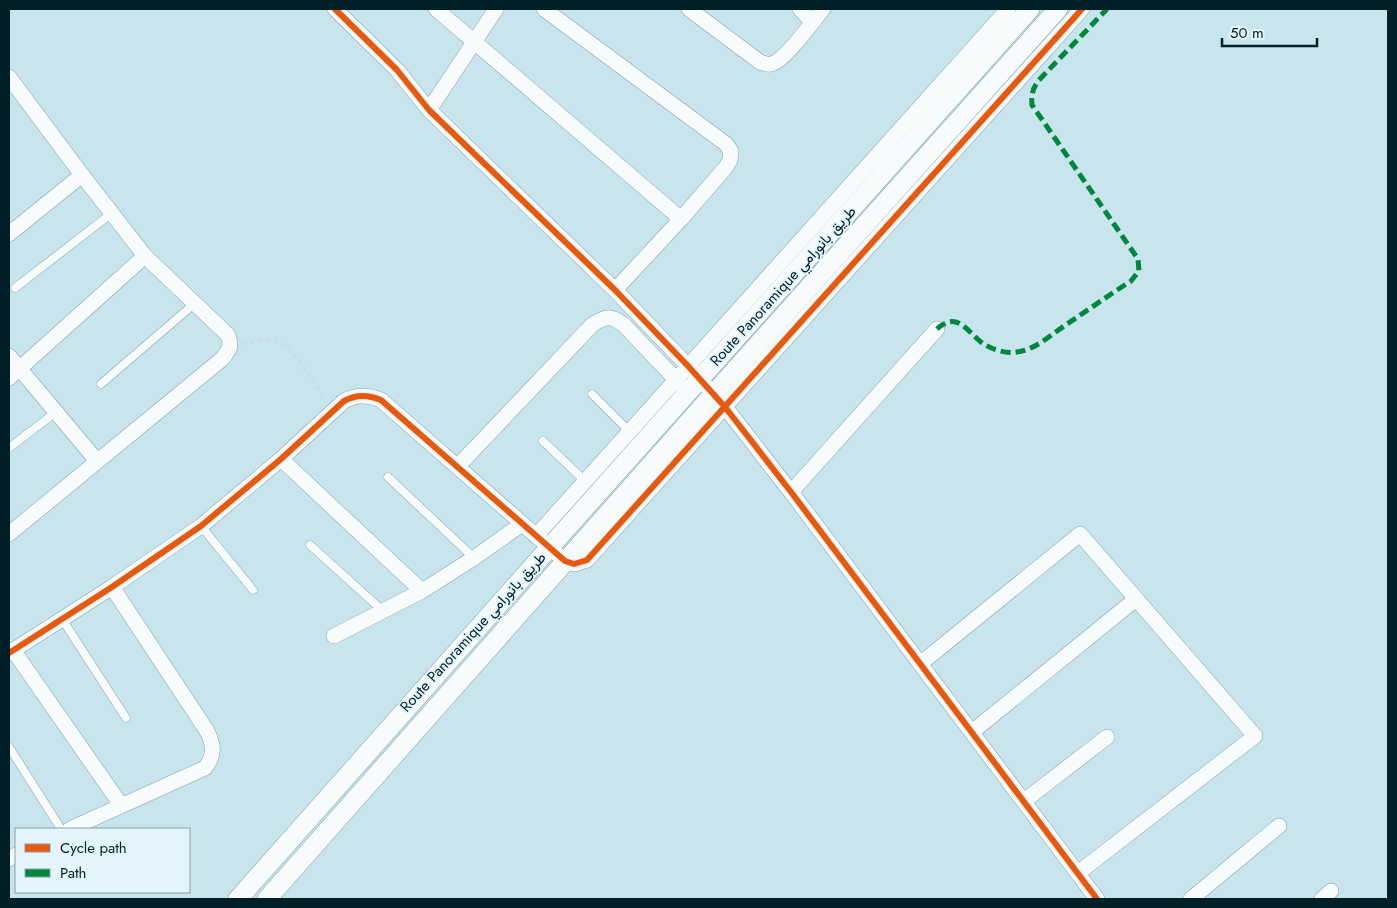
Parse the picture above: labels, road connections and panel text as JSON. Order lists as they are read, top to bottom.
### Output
{
  "streets": {
    "street": ["Route Panoramique طريق بانورامي"]
  },
  "legend": ["Cycle path", "Path"],
  "scale_bar": "50 m"
}
